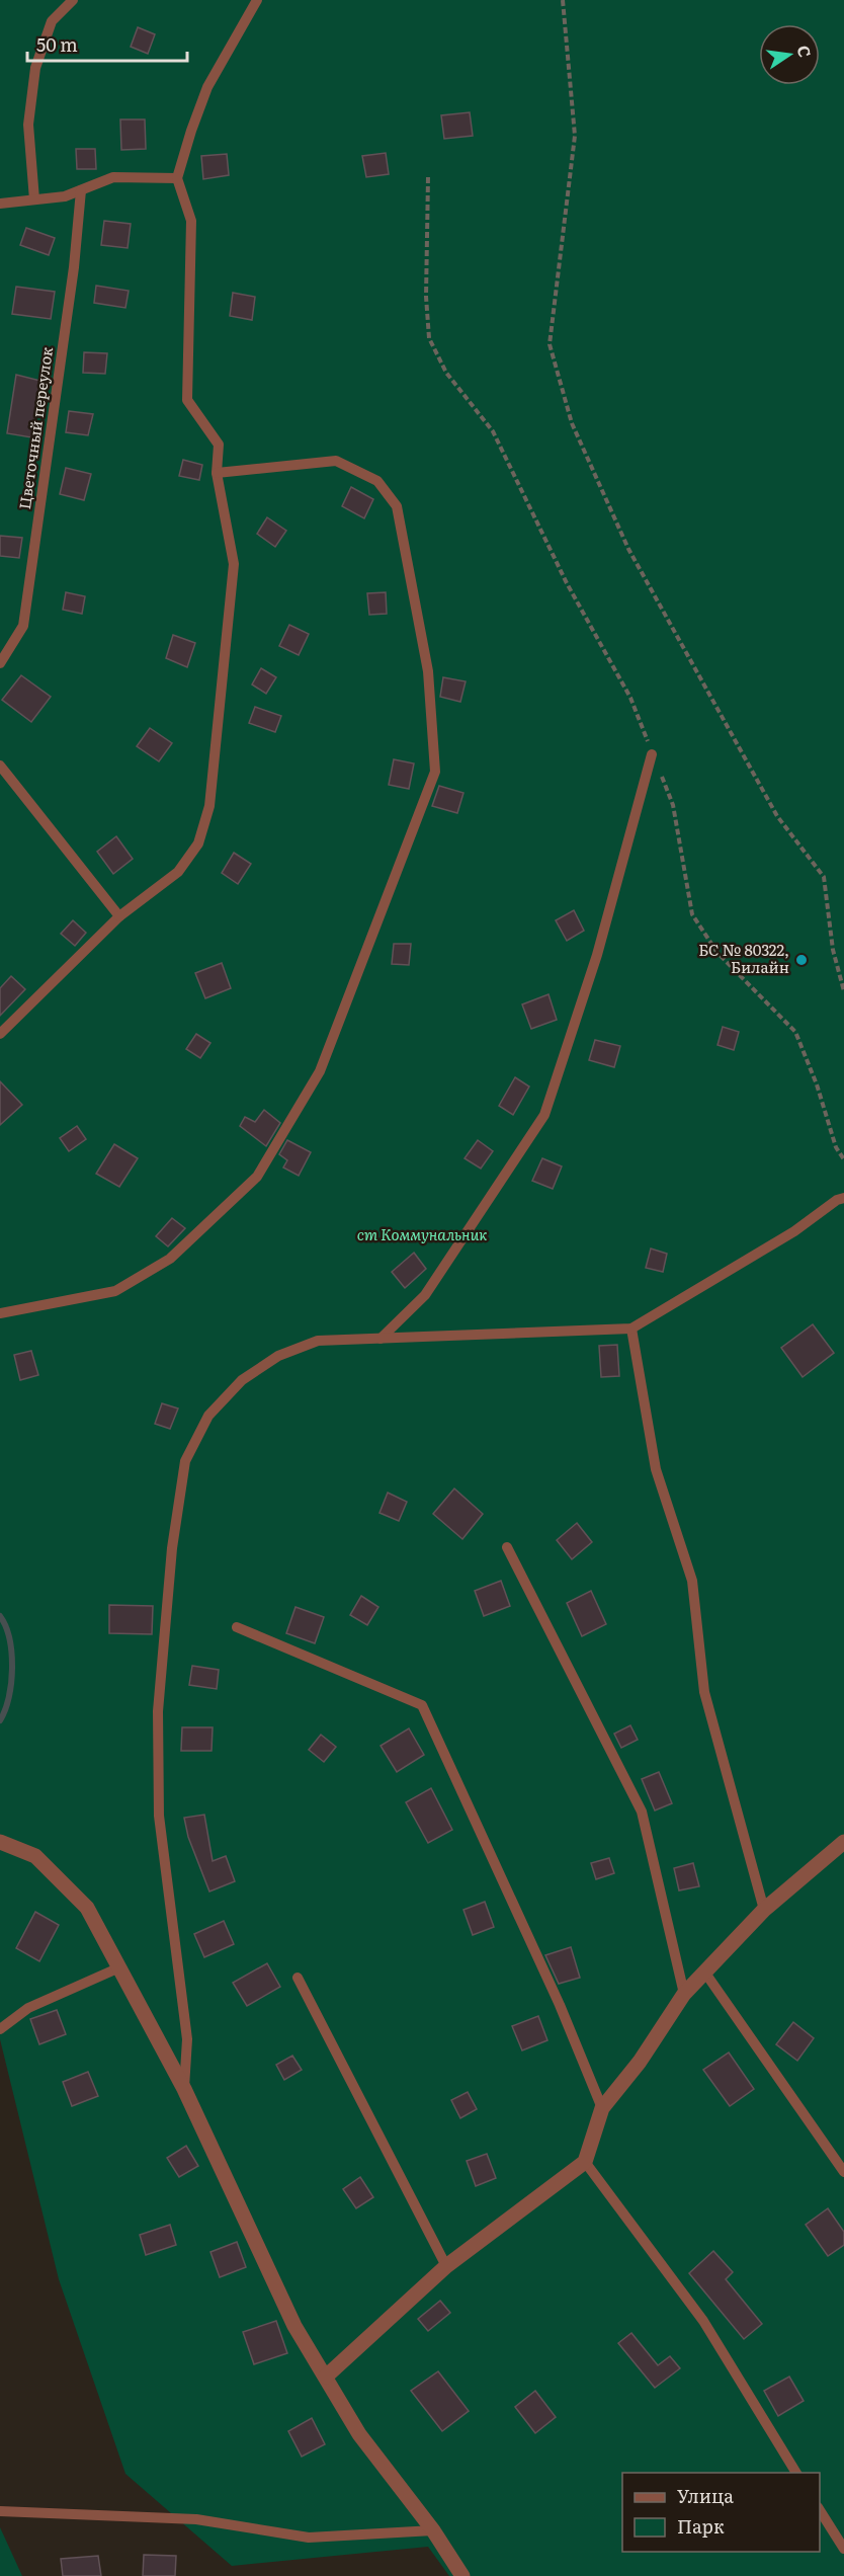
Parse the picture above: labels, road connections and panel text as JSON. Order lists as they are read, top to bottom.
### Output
{
  "streets": {
    "lane": ["Цветочный переулок"]
  },
  "parks": ["ст Коммунальник"],
  "places": ["БС № 80322, Билайн"],
  "legend": ["Улица", "Парк"],
  "scale_bar": "50 m",
  "north": "right"
}
